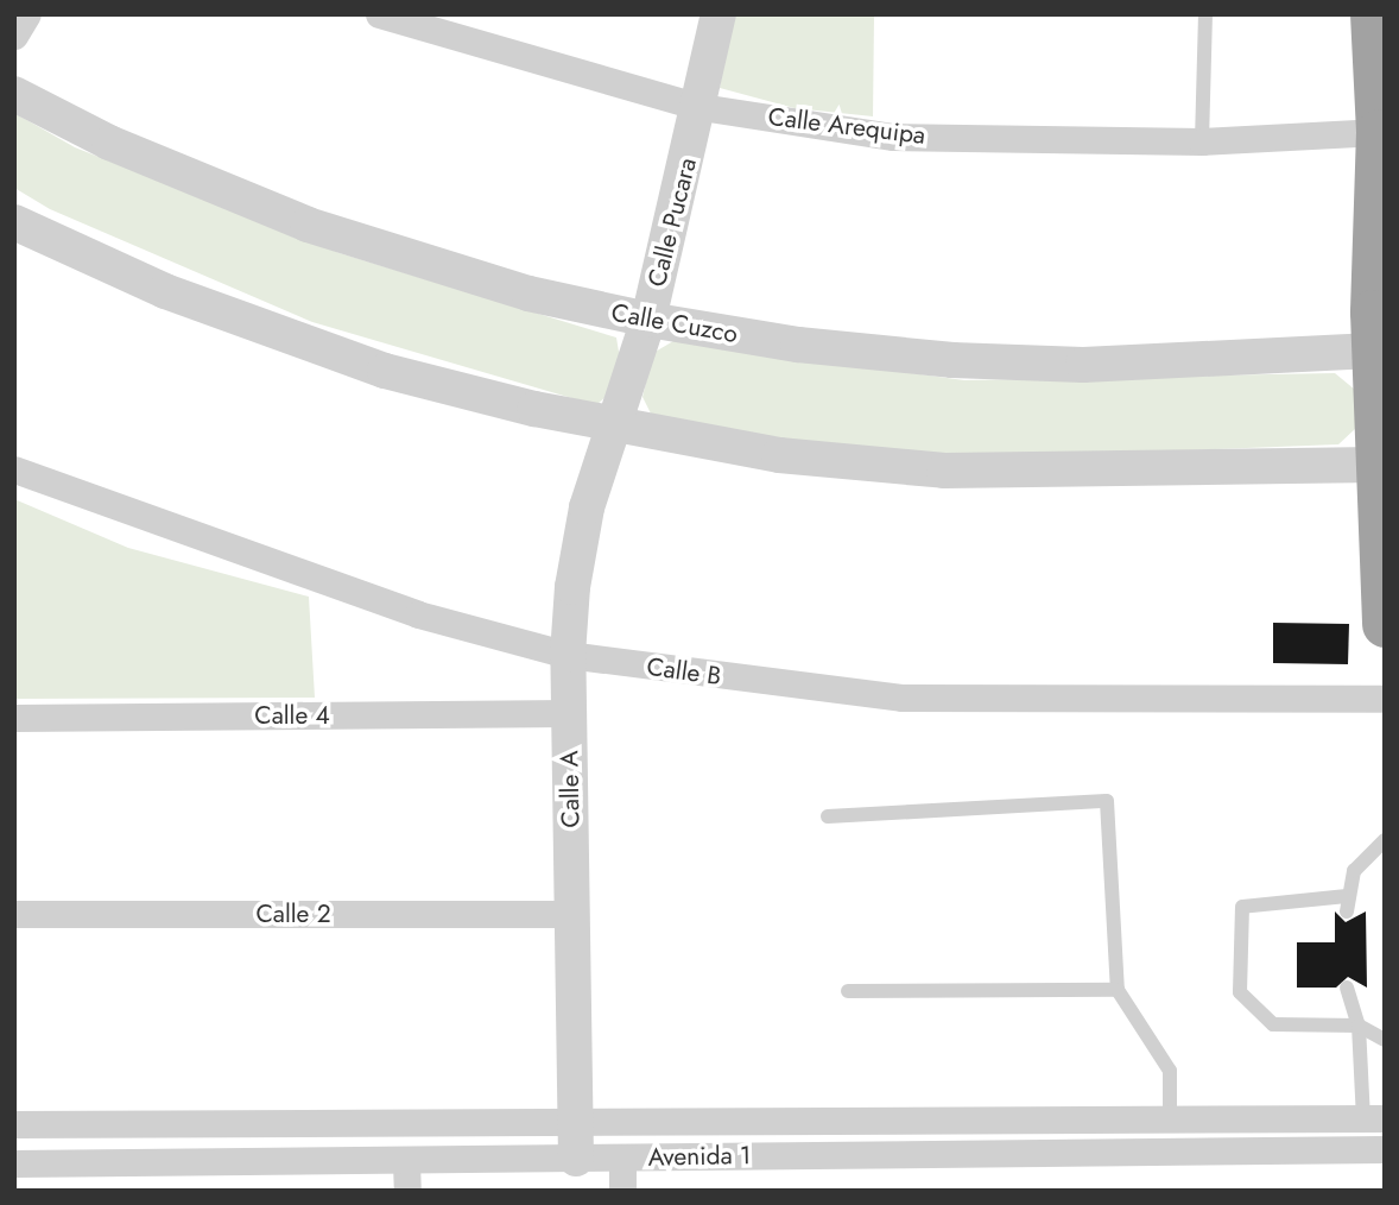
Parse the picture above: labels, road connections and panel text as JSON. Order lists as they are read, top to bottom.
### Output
{
  "streets": {
    "street": [
      "Calle Arequipa",
      "Calle Pucara",
      "Calle Cuzco",
      "Calle B",
      "Calle 4",
      "Calle A",
      "Calle 2",
      "Avenida 1"
    ]
  },
  "crossings": [
    ["Calle Arequipa", "Calle Pucara"],
    ["Calle Pucara", "Calle Cuzco"],
    ["Calle Pucara", "Calle A"],
    ["Calle B", "Calle A"],
    ["Calle 4", "Calle A"],
    ["Calle A", "Calle 2"],
    ["Calle A", "Avenida 1"]
  ]
}
